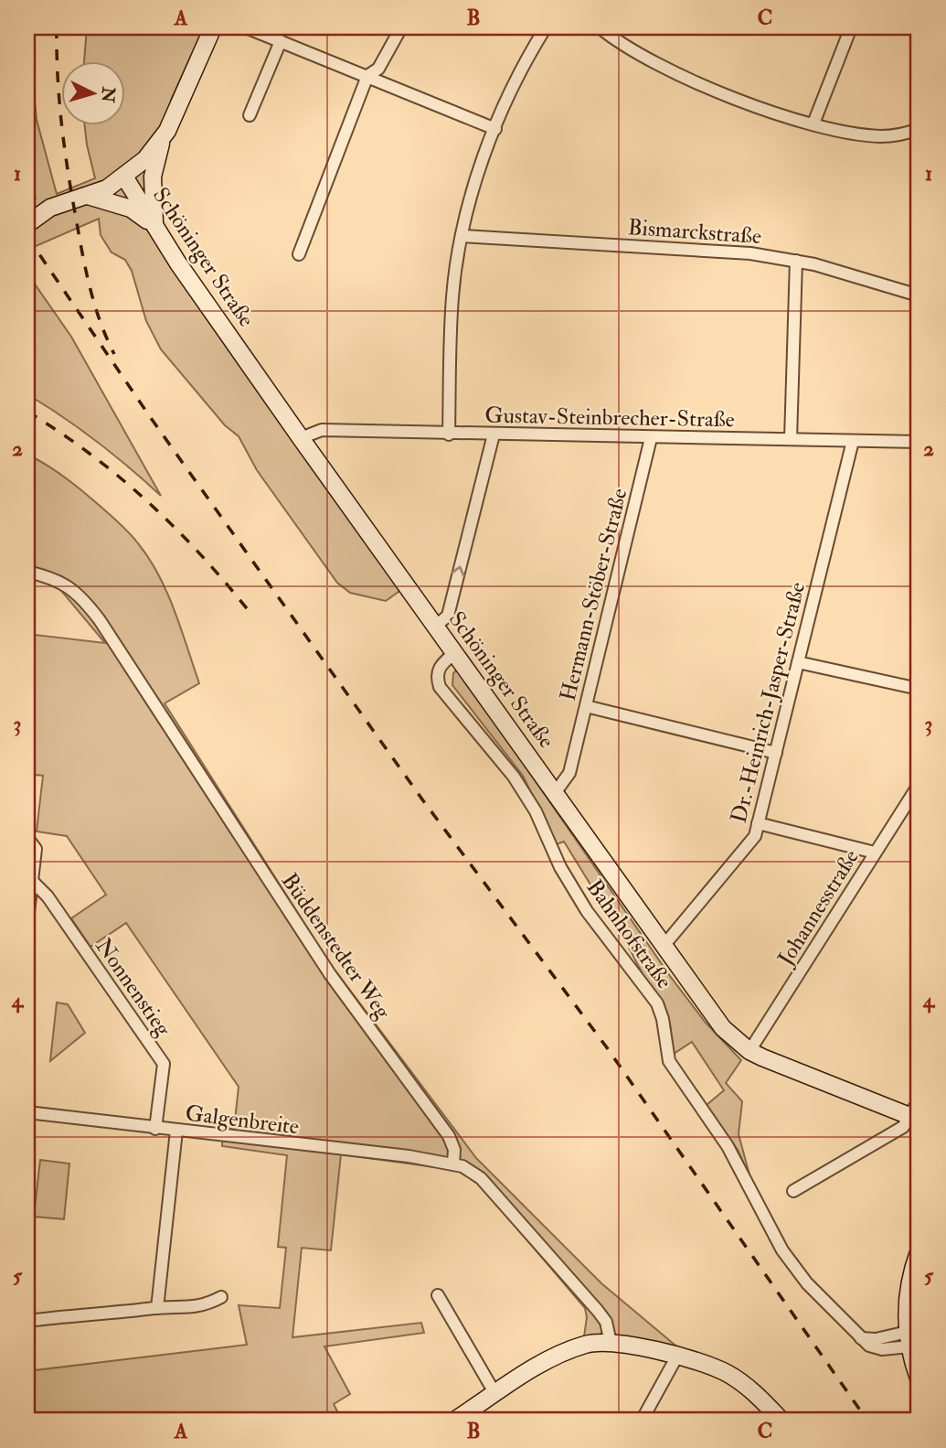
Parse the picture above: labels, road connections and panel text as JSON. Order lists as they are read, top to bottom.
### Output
{
  "streets": {
    "main road": ["Schöninger Straße"],
    "street": [
      "Bismarckstraße",
      "Gustav-Steinbrecher-Straße",
      "Hermann-Stöber-Straße",
      "Dr.-Heinrich-Jasper-Straße",
      "Johannesstraße",
      "Bahnhofstraße",
      "Büddenstedter Weg",
      "Nonnenstieg",
      "Galgenbreite"
    ]
  },
  "crossings": [
    ["Schöninger Straße", "Gustav-Steinbrecher-Straße"],
    ["Schöninger Straße", "Hermann-Stöber-Straße"],
    ["Schöninger Straße", "Dr.-Heinrich-Jasper-Straße"],
    ["Schöninger Straße", "Johannesstraße"],
    ["Schöninger Straße", "Bahnhofstraße"],
    ["Gustav-Steinbrecher-Straße", "Hermann-Stöber-Straße"],
    ["Gustav-Steinbrecher-Straße", "Dr.-Heinrich-Jasper-Straße"],
    ["Büddenstedter Weg", "Galgenbreite"],
    ["Nonnenstieg", "Galgenbreite"]
  ],
  "north": "right",
  "grid": {
    "columns": ["A", "B", "C"],
    "rows": [
      "1",
      "2",
      "3",
      "4",
      "5"
    ]
  }
}
